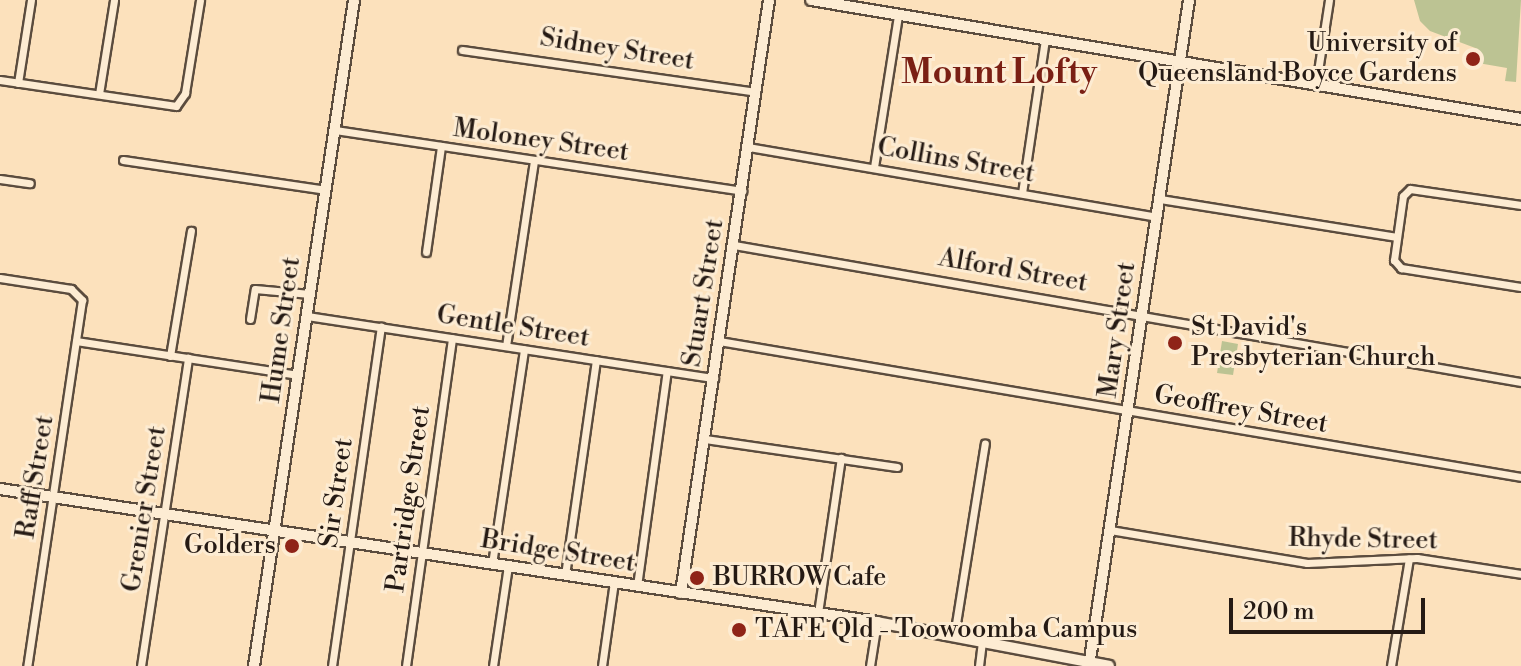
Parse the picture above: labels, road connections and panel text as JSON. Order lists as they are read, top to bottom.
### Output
{
  "streets": {
    "street": [
      "Sidney Street",
      "Moloney Street",
      "Collins Street",
      "Alford Street",
      "Stuart Street",
      "Gentle Street",
      "Hume Street",
      "Mary Street",
      "Geoffrey Street",
      "Raff Street",
      "Sir Street",
      "Partridge Street",
      "Grenier Street",
      "Rhyde Street",
      "Bridge Street"
    ]
  },
  "crossings": [
    ["Sidney Street", "Stuart Street"],
    ["Moloney Street", "Stuart Street"],
    ["Moloney Street", "Hume Street"],
    ["Collins Street", "Stuart Street"],
    ["Collins Street", "Mary Street"],
    ["Alford Street", "Stuart Street"],
    ["Alford Street", "Mary Street"],
    ["Stuart Street", "Gentle Street"],
    ["Stuart Street", "Geoffrey Street"],
    ["Stuart Street", "Bridge Street"],
    ["Gentle Street", "Hume Street"],
    ["Gentle Street", "Sir Street"],
    ["Gentle Street", "Partridge Street"],
    ["Hume Street", "Bridge Street"],
    ["Mary Street", "Geoffrey Street"],
    ["Mary Street", "Rhyde Street"],
    ["Mary Street", "Bridge Street"],
    ["Raff Street", "Bridge Street"],
    ["Sir Street", "Bridge Street"],
    ["Partridge Street", "Bridge Street"],
    ["Grenier Street", "Bridge Street"]
  ],
  "districts": ["Mount Lofty"],
  "places": [
    "University of Queensland Boyce Gardens",
    "St David's Presbyterian Church",
    "Golders",
    "BURROW Cafe",
    "TAFE Qld - Toowoomba Campus"
  ],
  "scale_bar": "200 m"
}
